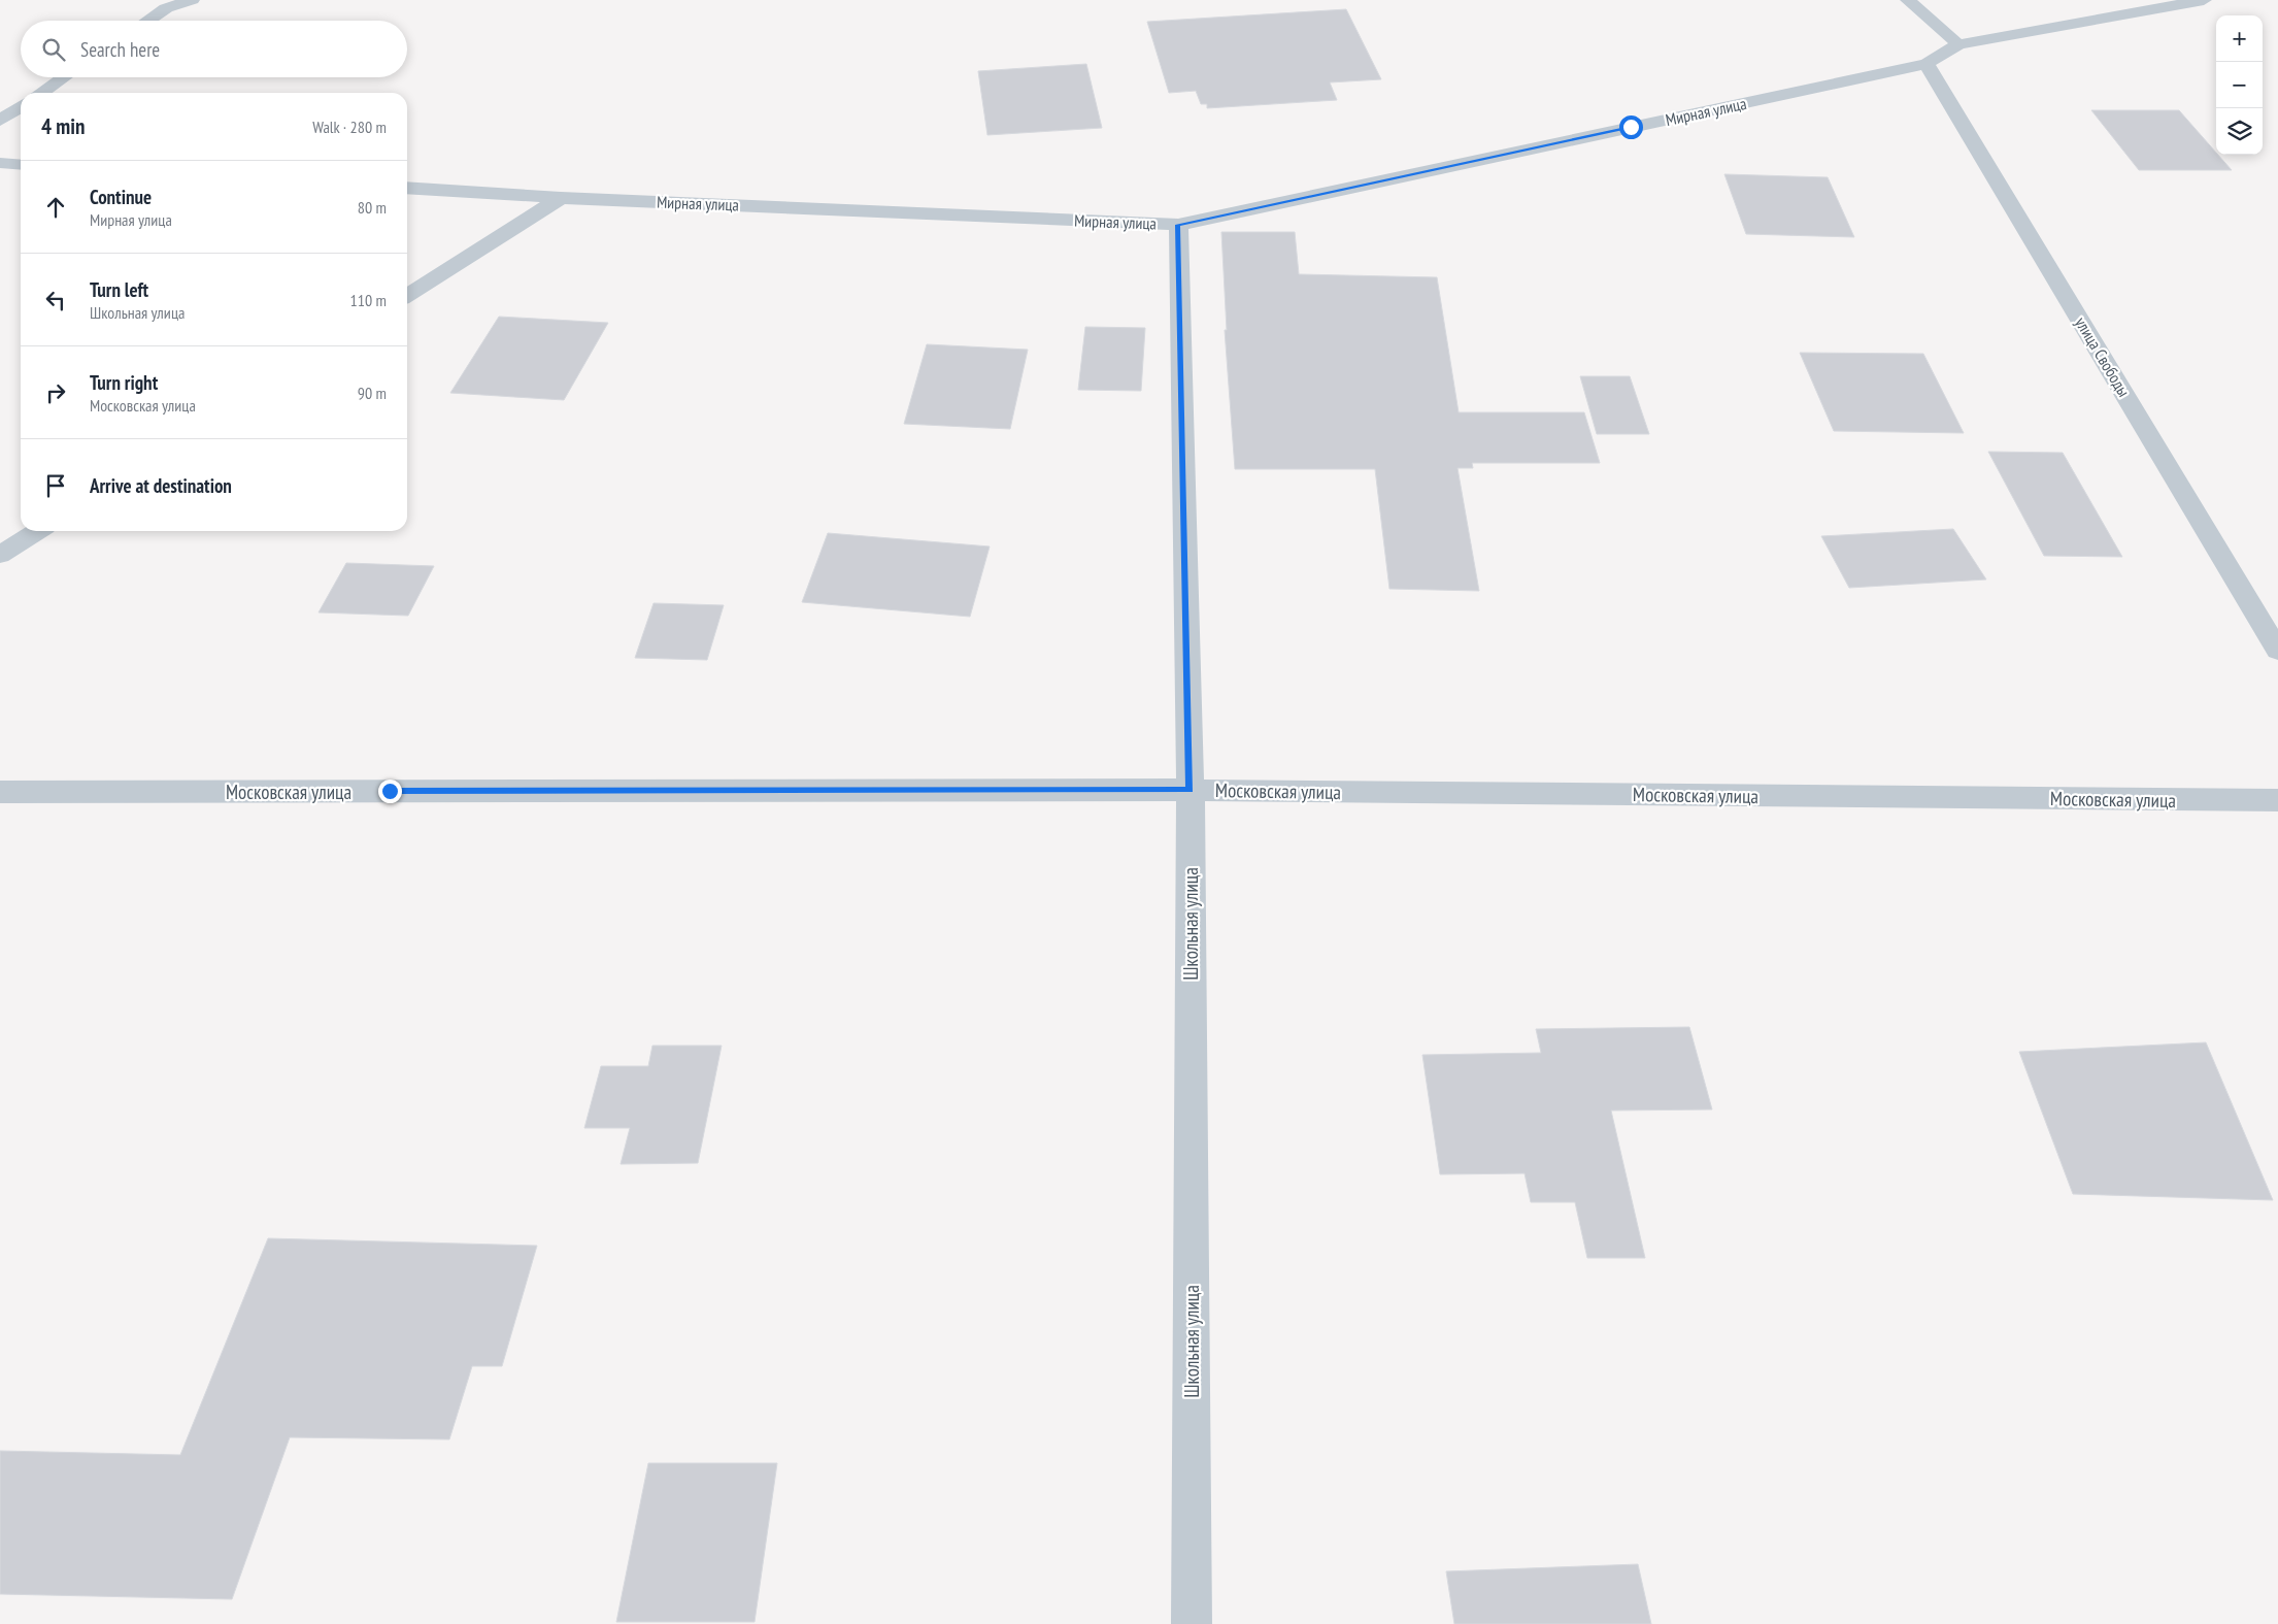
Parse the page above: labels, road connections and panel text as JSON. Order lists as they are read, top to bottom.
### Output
{
  "streets": {
    "street": [
      "Мирная улица",
      "улица Свободы",
      "Московская улица",
      "Школьная улица"
    ]
  },
  "crossings": [
    ["Мирная улица", "улица Свободы"],
    ["Мирная улица", "Школьная улица"],
    ["Московская улица", "Школьная улица"]
  ],
  "page": {
    "map_buttons": ["+", "−"],
    "search": "Search here",
    "heading": ["4 min", "Walk · 280 m"],
    "list": [
      ["Continue", "Мирная улица", "80 m"],
      ["Turn left", "Школьная улица", "110 m"],
      ["Turn right", "Московская улица", "90 m"],
      "Arrive at destination"
    ]
  }
}
